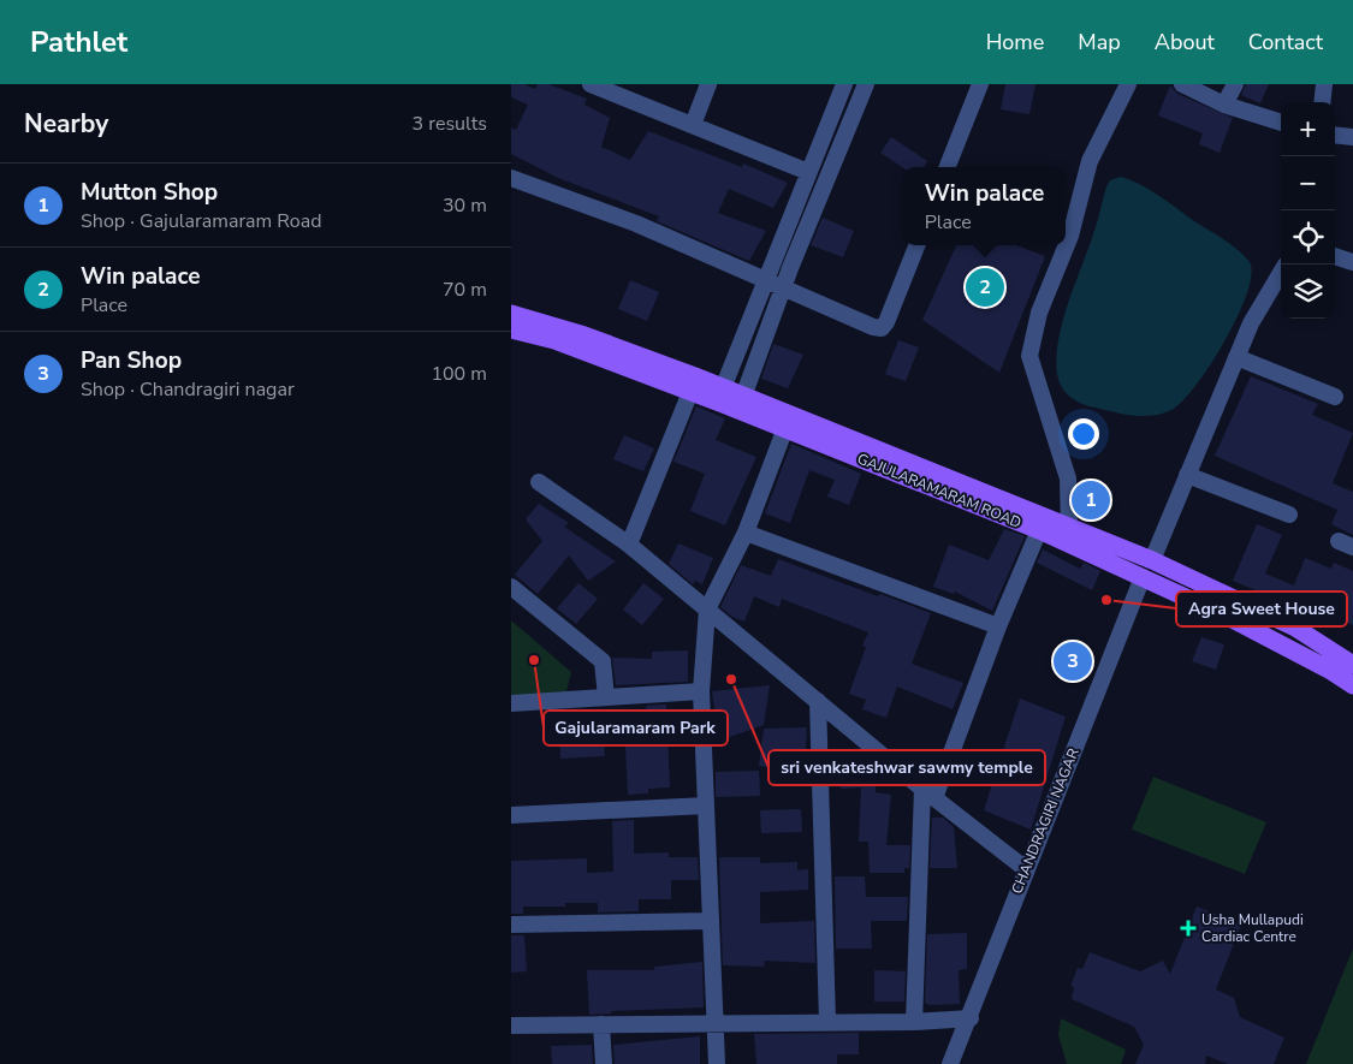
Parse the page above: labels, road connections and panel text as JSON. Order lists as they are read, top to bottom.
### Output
{
  "streets": {
    "main road": ["GAJULARAMARAM ROAD"],
    "street": ["CHANDRAGIRI NAGAR"]
  },
  "crossings": [
    ["GAJULARAMARAM ROAD", "CHANDRAGIRI NAGAR"]
  ],
  "places": {
    "other": ["Agra Sweet House", "Gajularamaram Park", "sri venkateshwar sawmy temple"],
    "health": ["Usha Mullapudi Cardiac Centre"]
  },
  "page": {
    "header": "Pathlet",
    "nav": [
      "Home",
      "Map",
      "About",
      "Contact"
    ],
    "heading": ["Nearby", "3 results"],
    "map_buttons": ["+", "−"],
    "list": [
      {
        "mark": "1",
        "name": "Mutton Shop",
        "note": "Shop · Gajularamaram Road",
        "value": "30 m"
      },
      {
        "mark": "2",
        "name": "Win palace",
        "note": "Place",
        "value": "70 m"
      },
      {
        "mark": "3",
        "name": "Pan Shop",
        "note": "Shop · Chandragiri nagar",
        "value": "100 m"
      }
    ],
    "popup": ["Win palace", "Place"],
    "pins": ["2", "1", "3"]
  }
}
